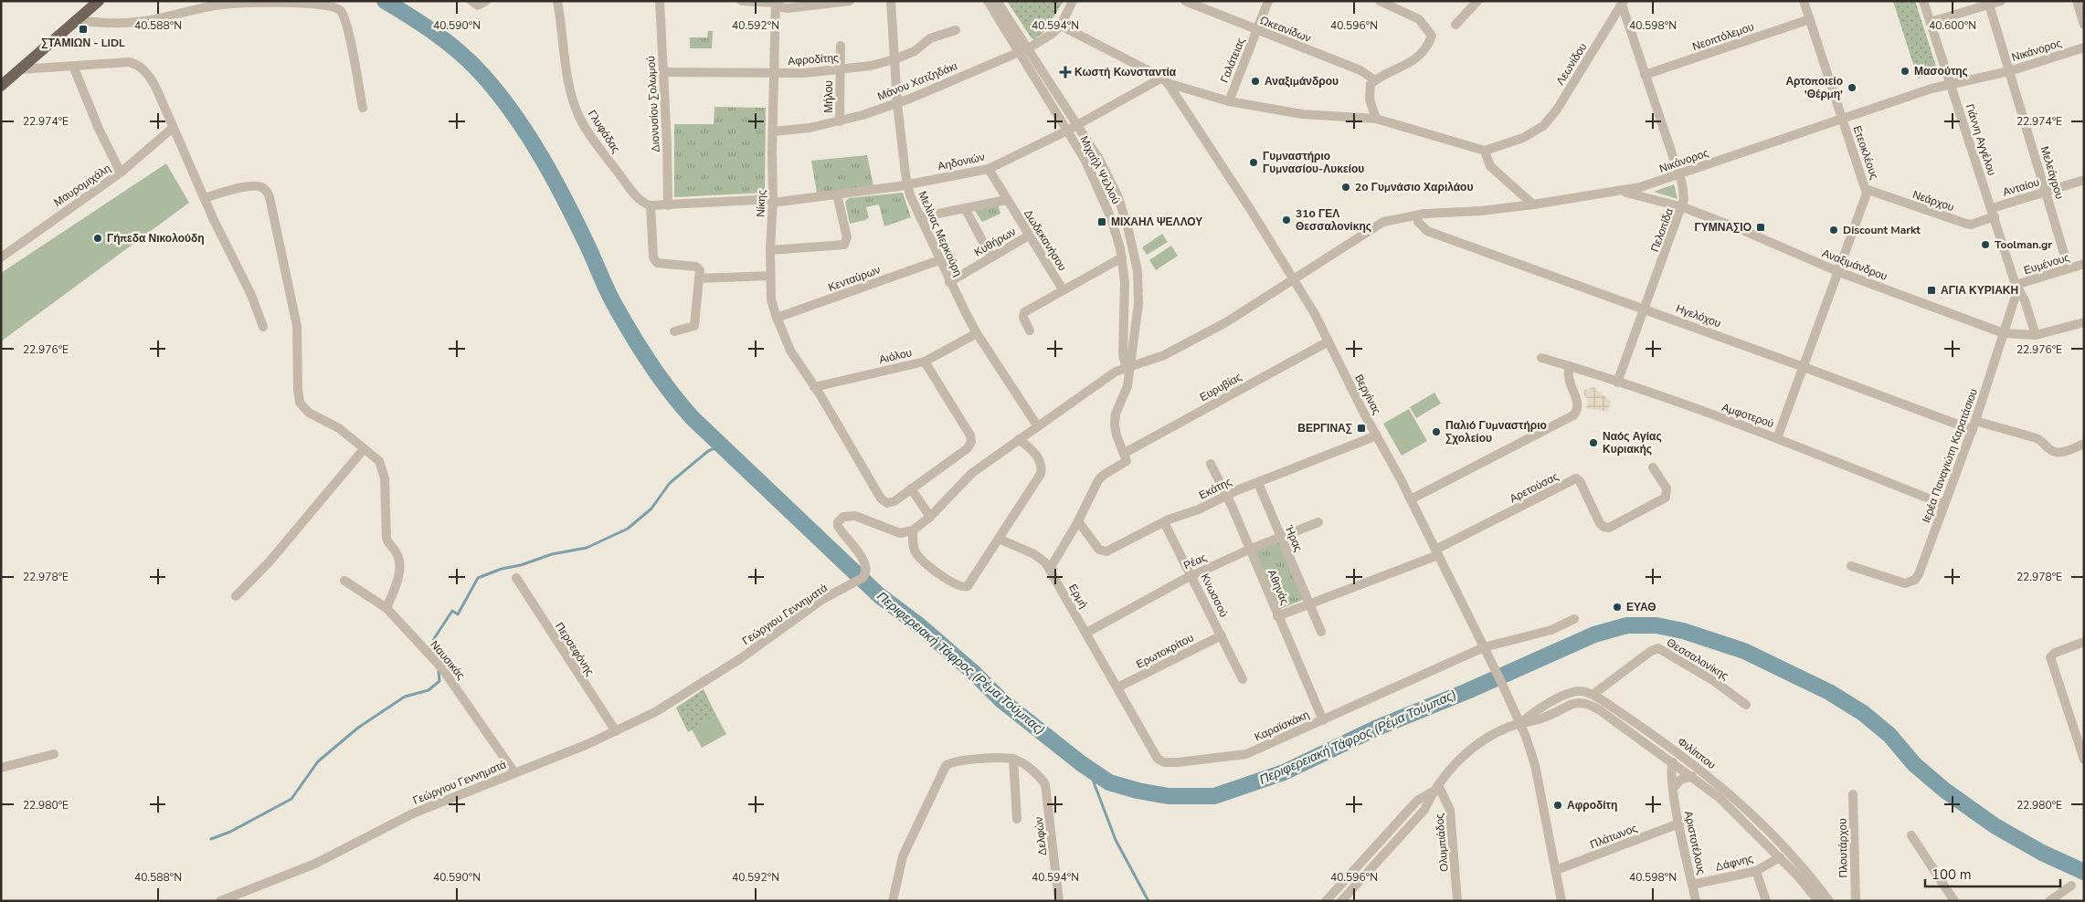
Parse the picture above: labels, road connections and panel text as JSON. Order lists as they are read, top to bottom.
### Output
{
  "streets": {
    "street": [
      "Ωκεανίδων",
      "Νεοπτόλεμου",
      "Νικάνορος",
      "Αφροδίτης",
      "Γαλάτειας",
      "Λεωνίδου",
      "Μάνου Χατζηδάκι",
      "Μήλου",
      "Διονυσίου Σολωμού",
      "Γλυφάδας",
      "Γιάννη Αγγέλου",
      "Ετεοκλέους",
      "Αηδονιών",
      "Μιχαήλ Ψελλού",
      "Μελεάγρου",
      "Μαυρομιχάλη",
      "Ανταίου",
      "Νεάρχου",
      "Νίκης",
      "Πελοπίδα",
      "Μελίνας Μερκούρη",
      "Δωδεκανήσου",
      "Κυθήρων",
      "Ευμένους",
      "Αναξιμάνδρου",
      "Κενταύρων",
      "Ηγελόχου",
      "Αιόλου",
      "Ευρυβίας",
      "Βεργίνας",
      "Αμφοτερού",
      "Ιερέα Παναγιώτη Καρατάσιου",
      "Αρετούσας",
      "Εκάτης",
      "Ήρας",
      "Ρέας",
      "Αθηνάς",
      "Κνωσσού",
      "Ερμή",
      "Γεώργιου Γεννηματά",
      "Περσεφόνης",
      "Ερωτοκρίτου",
      "Θεσσαλονίκης",
      "Ναυσικάς",
      "Καραϊσκάκη",
      "Φιλίππου",
      "Δελφών",
      "Πλάτωνος",
      "Ολυμπιάδος",
      "Αριστοτέλους",
      "Πλουτάρχου",
      "Δάφνης"
    ]
  },
  "crossings": [
    ["Ωκεανίδων", "Γαλάτειας"],
    ["Νεοπτόλεμου", "Ετεοκλέους"],
    ["Νεοπτόλεμου", "Πελοπίδα"],
    ["Νικάνορος", "Γιάννη Αγγέλου"],
    ["Νικάνορος", "Ετεοκλέους"],
    ["Νικάνορος", "Μελεάγρου"],
    ["Νικάνορος", "Πελοπίδα"],
    ["Νικάνορος", "Αναξιμάνδρου"],
    ["Νικάνορος", "Βεργίνας"],
    ["Αφροδίτης", "Μήλου"],
    ["Αφροδίτης", "Διονυσίου Σολωμού"],
    ["Αφροδίτης", "Νίκης"],
    ["Αφροδίτης", "Μελίνας Μερκούρη"],
    ["Λεωνίδου", "Πελοπίδα"],
    ["Μάνου Χατζηδάκι", "Μήλου"],
    ["Μάνου Χατζηδάκι", "Μιχαήλ Ψελλού"],
    ["Μάνου Χατζηδάκι", "Νίκης"],
    ["Μάνου Χατζηδάκι", "Μελίνας Μερκούρη"],
    ["Διονυσίου Σολωμού", "Αηδονιών"],
    ["Γλυφάδας", "Αηδονιών"],
    ["Γιάννη Αγγέλου", "Ανταίου"],
    ["Γιάννη Αγγέλου", "Νεάρχου"],
    ["Γιάννη Αγγέλου", "Ευμένους"],
    ["Γιάννη Αγγέλου", "Αναξιμάνδρου"],
    ["Γιάννη Αγγέλου", "Ιερέα Παναγιώτη Καρατάσιου"],
    ["Ετεοκλέους", "Νεάρχου"],
    ["Ετεοκλέους", "Αναξιμάνδρου"],
    ["Ετεοκλέους", "Ηγελόχου"],
    ["Ετεοκλέους", "Αμφοτερού"],
    ["Αηδονιών", "Μιχαήλ Ψελλού"],
    ["Αηδονιών", "Νίκης"],
    ["Αηδονιών", "Μελίνας Μερκούρη"],
    ["Αηδονιών", "Δωδεκανήσου"],
    ["Αηδονιών", "Βεργίνας"],
    ["Μιχαήλ Ψελλού", "Δωδεκανήσου"],
    ["Μιχαήλ Ψελλού", "Ευρυβίας"],
    ["Μελεάγρου", "Ανταίου"],
    ["Μελεάγρου", "Ευμένους"],
    ["Ανταίου", "Νεάρχου"],
    ["Νίκης", "Κενταύρων"],
    ["Νίκης", "Αιόλου"],
    ["Πελοπίδα", "Αναξιμάνδρου"],
    ["Πελοπίδα", "Ηγελόχου"],
    ["Πελοπίδα", "Αμφοτερού"],
    ["Μελίνας Μερκούρη", "Κυθήρων"],
    ["Μελίνας Μερκούρη", "Κενταύρων"],
    ["Μελίνας Μερκούρη", "Αιόλου"],
    ["Δωδεκανήσου", "Κυθήρων"],
    ["Αναξιμάνδρου", "Ιερέα Παναγιώτη Καρατάσιου"],
    ["Ηγελόχου", "Ιερέα Παναγιώτη Καρατάσιου"],
    ["Ευρυβίας", "Βεργίνας"],
    ["Βεργίνας", "Αρετούσας"],
    ["Βεργίνας", "Εκάτης"],
    ["Βεργίνας", "Καραϊσκάκη"],
    ["Βεργίνας", "Φιλίππου"],
    ["Βεργίνας", "Πλάτωνος"],
    ["Αμφοτερού", "Ιερέα Παναγιώτη Καρατάσιου"],
    ["Εκάτης", "Ήρας"],
    ["Εκάτης", "Αθηνάς"],
    ["Εκάτης", "Κνωσσού"],
    ["Ήρας", "Ρέας"],
    ["Ρέας", "Αθηνάς"],
    ["Ρέας", "Κνωσσού"],
    ["Ρέας", "Ερμή"],
    ["Αθηνάς", "Καραϊσκάκη"],
    ["Κνωσσού", "Ερωτοκρίτου"],
    ["Ερμή", "Ερωτοκρίτου"],
    ["Ερμή", "Καραϊσκάκη"],
    ["Γεώργιου Γεννηματά", "Περσεφόνης"],
    ["Γεώργιου Γεννηματά", "Ναυσικάς"],
    ["Ερωτοκρίτου", "Καραϊσκάκη"],
    ["Θεσσαλονίκης", "Φιλίππου"],
    ["Φιλίππου", "Αριστοτέλους"],
    ["Φιλίππου", "Δάφνης"],
    ["Πλάτωνος", "Αριστοτέλους"],
    ["Αριστοτέλους", "Δάφνης"]
  ],
  "water": ["Περιφερειακή Τάφρος (Ρέμα Τούμπας)"],
  "places": {
    "transit": [
      "ΣΤΑΜΙΩΝ - LIDL",
      "ΜΙΧΑΗΛ ΨΕΛΛΟΥ",
      "ΓΥΜΝΑΣΙΟ",
      "ΑΓΙΑ ΚΥΡΙΑΚΗ",
      "ΒΕΡΓΙΝΑΣ"
    ],
    "other": [
      "Μασούτης",
      "Αναξιμάνδρου",
      "Αρτοποιείο 'Θέρμη'",
      "Γυμναστήριο Γυμνασίου-Λυκείου",
      "2ο Γυμνάσιο Χαριλάου",
      "31ο ΓΕΛ Θεσσαλονίκης",
      "Discount Markt",
      "Γήπεδα Νικολούδη",
      "Toolman.gr",
      "Παλιό Γυμναστήριο Σχολείου",
      "Ναός Αγίας Κυριακής",
      "ΕΥΑΘ",
      "Αφροδίτη"
    ],
    "health": ["Κωστή Κωνσταντία"]
  },
  "scale_bar": "100 m",
  "coordinates": [
    "40.588°N",
    "40.590°N",
    "40.592°N",
    "40.594°N",
    "40.596°N",
    "40.598°N",
    "40.600°N",
    "22.974°E",
    "22.976°E",
    "22.978°E",
    "22.980°E"
  ]
}
